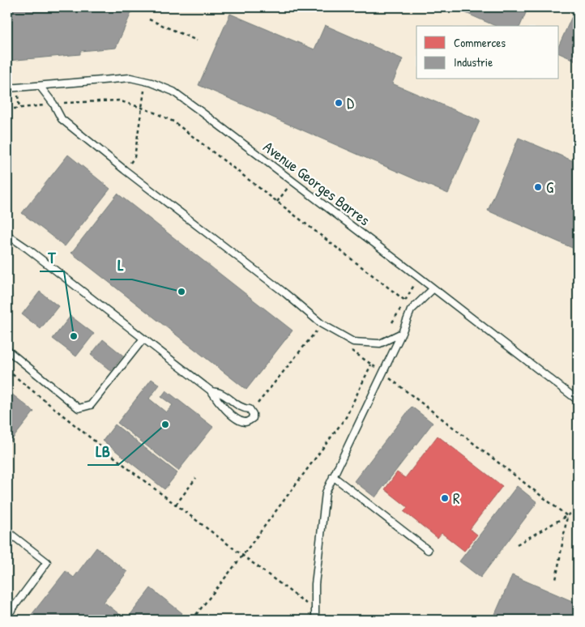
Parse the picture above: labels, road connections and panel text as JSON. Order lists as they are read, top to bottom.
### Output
{
  "streets": {
    "lane": ["Avenue Georges Barres"]
  },
  "places": [
    "D",
    "G",
    "L",
    "T",
    "LB",
    "R"
  ],
  "legend": ["Commerces", "Industrie"]
}
